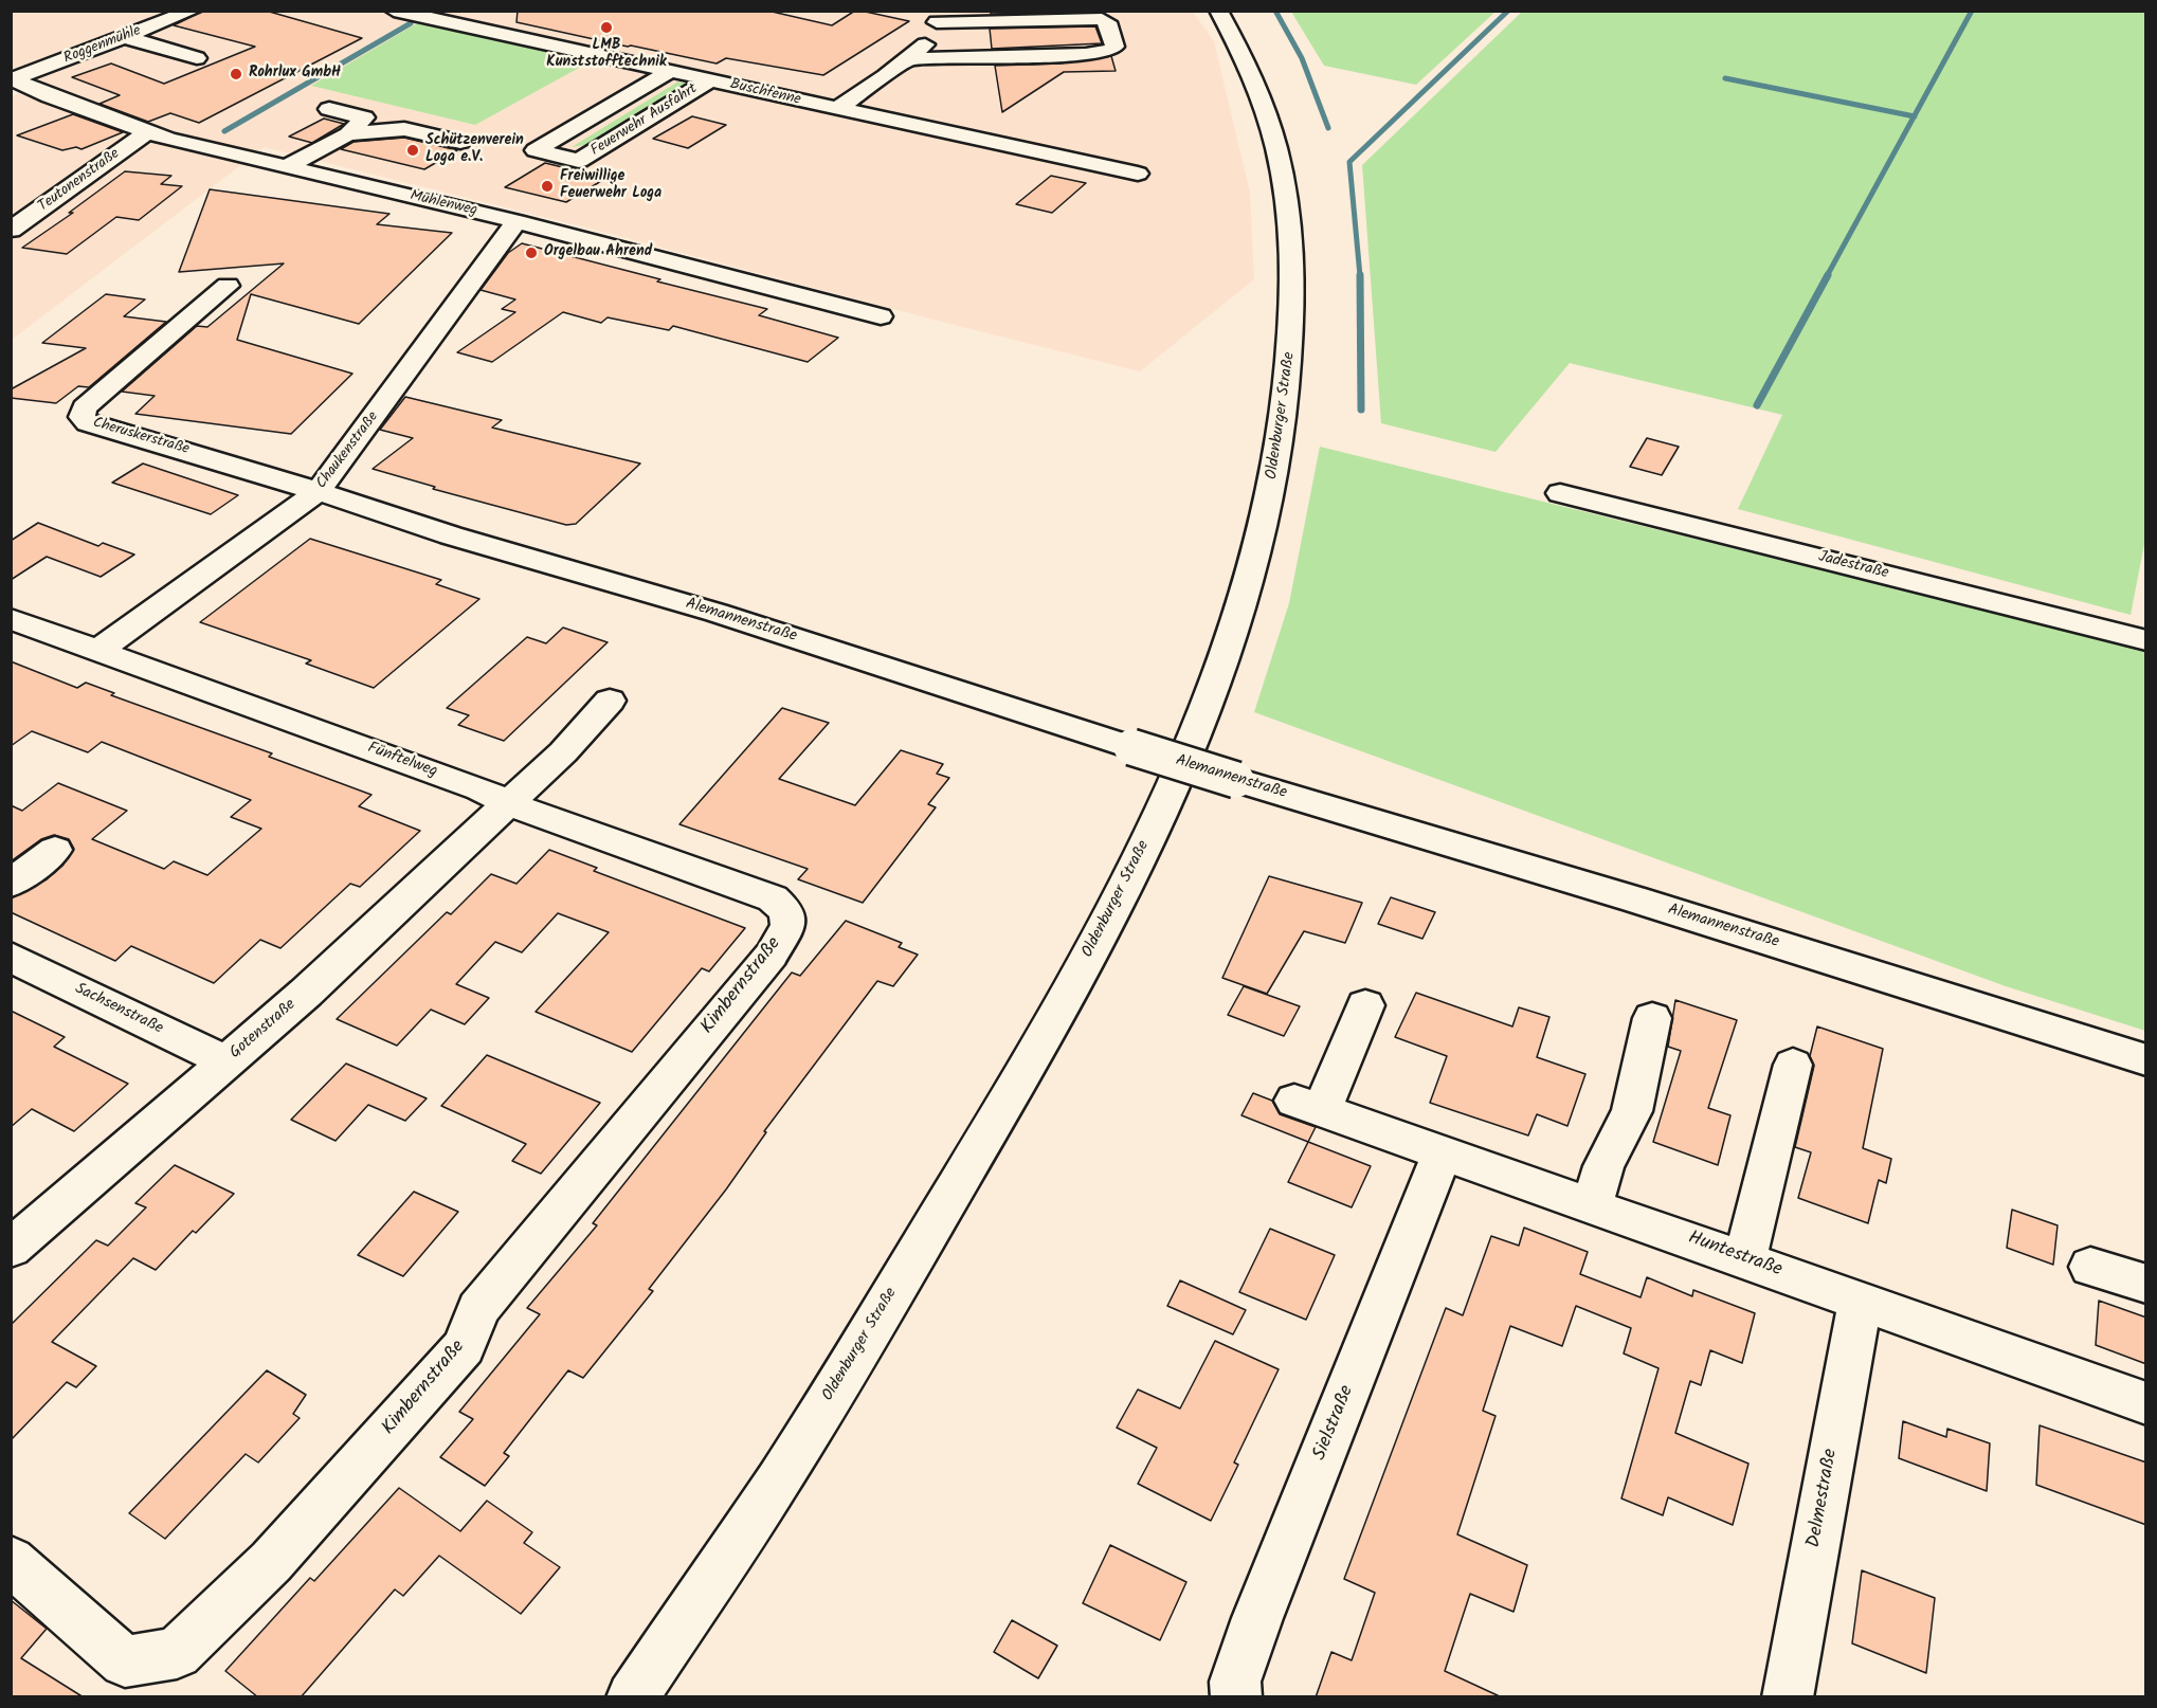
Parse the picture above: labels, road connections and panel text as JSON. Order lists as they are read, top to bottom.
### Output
{
  "streets": {
    "street": [
      "Roggenmühle",
      "Buschfenne",
      "Feuerwehr Ausfahrt",
      "Teutonenstraße",
      "Mühlenweg",
      "Oldenburger Straße",
      "Cheruskerstraße",
      "Chaukenstraße",
      "Jadestraße",
      "Alemannenstraße",
      "Fünftelweg",
      "Kimbernstraße",
      "Sachsenstraße",
      "Gotenstraße",
      "Huntestraße",
      "Sielstraße",
      "Delmestraße"
    ]
  },
  "crossings": [
    ["Roggenmühle", "Mühlenweg"],
    ["Buschfenne", "Feuerwehr Ausfahrt"],
    ["Teutonenstraße", "Mühlenweg"],
    ["Mühlenweg", "Chaukenstraße"],
    ["Cheruskerstraße", "Chaukenstraße"],
    ["Cheruskerstraße", "Alemannenstraße"],
    ["Chaukenstraße", "Alemannenstraße"],
    ["Chaukenstraße", "Fünftelweg"],
    ["Fünftelweg", "Kimbernstraße"],
    ["Fünftelweg", "Gotenstraße"],
    ["Sachsenstraße", "Gotenstraße"],
    ["Huntestraße", "Sielstraße"],
    ["Huntestraße", "Delmestraße"]
  ],
  "places": [
    "LMB Kunststofftechnik",
    "Rohrlux GmbH",
    "Schützenverein Loga e.V.",
    "Freiwillige Feuerwehr Loga",
    "Orgelbau Ahrend"
  ]
}
